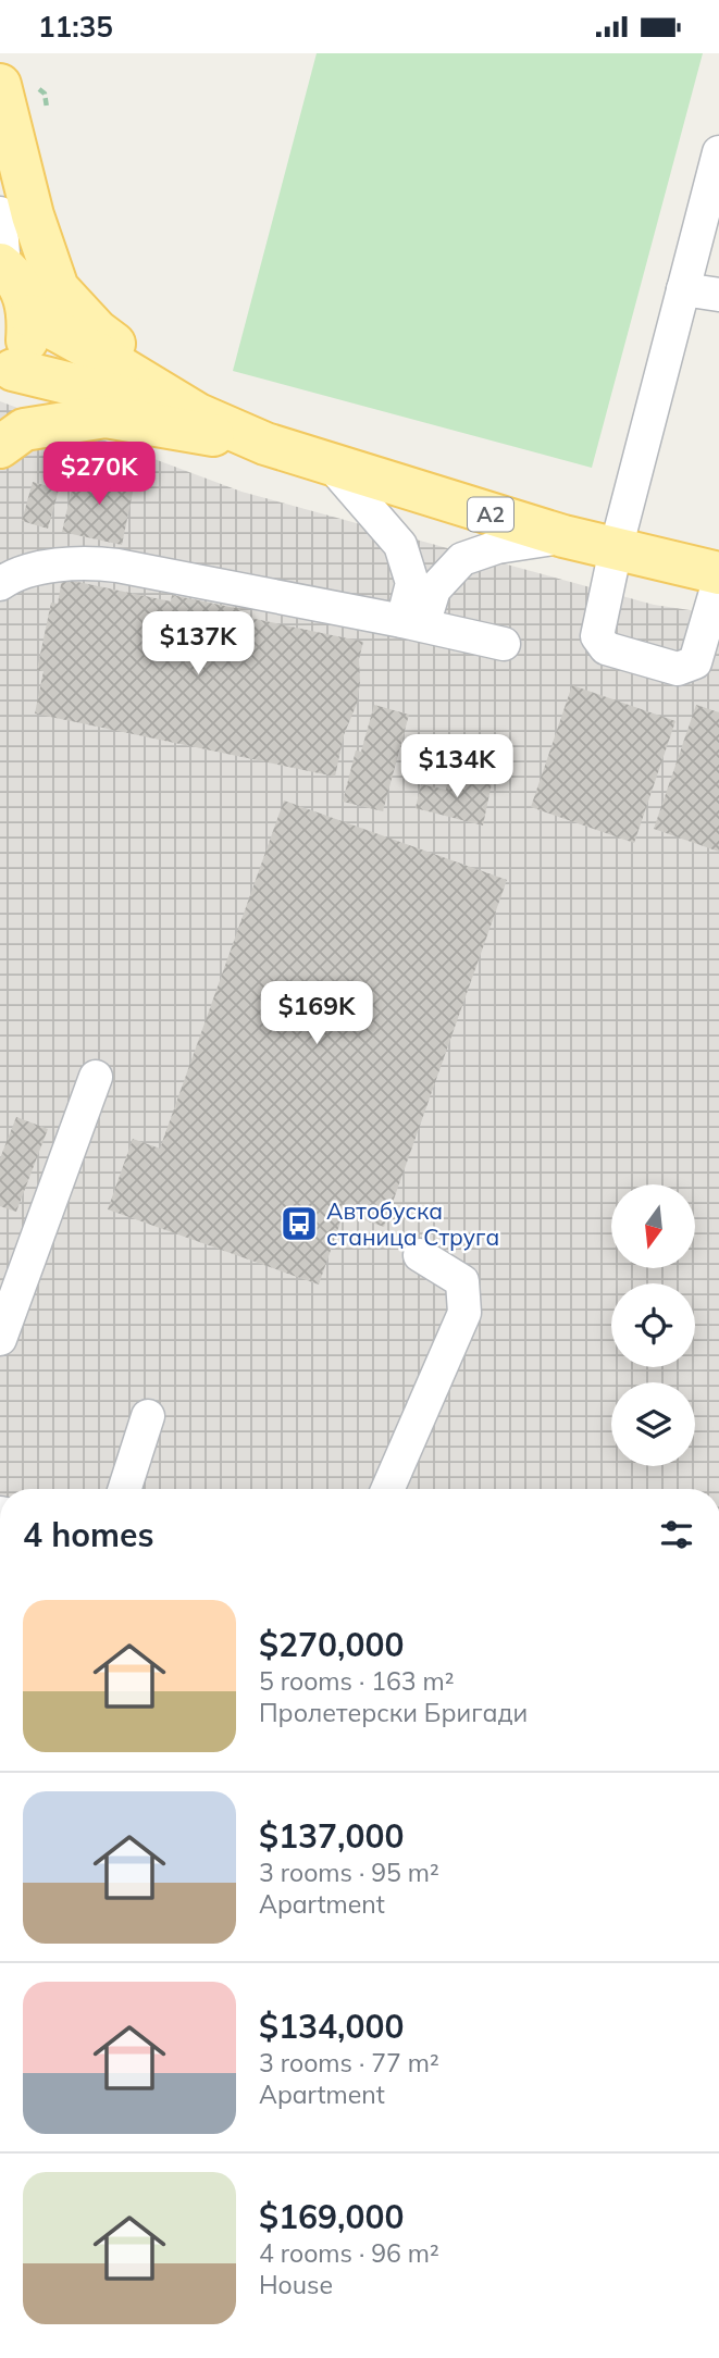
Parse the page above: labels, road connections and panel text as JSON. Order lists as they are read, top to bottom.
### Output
{
  "streets": {
    "main road": ["A2"]
  },
  "places": {
    "bus stop": ["Автобуска станица Струга"]
  },
  "north": "bottom",
  "page": {
    "status": "11:35",
    "price": [
      "$270K",
      "$137K",
      "$134K",
      "$169K"
    ],
    "heading": "4 homes",
    "list": [
      {
        "name": "$270,000",
        "note": "5 rooms · 163 m² · Пролетерски Бригади"
      },
      {
        "name": "$137,000",
        "note": "3 rooms · 95 m² · Apartment"
      },
      {
        "name": "$134,000",
        "note": "3 rooms · 77 m² · Apartment"
      },
      {
        "name": "$169,000",
        "note": "4 rooms · 96 m² · House"
      }
    ]
  }
}
